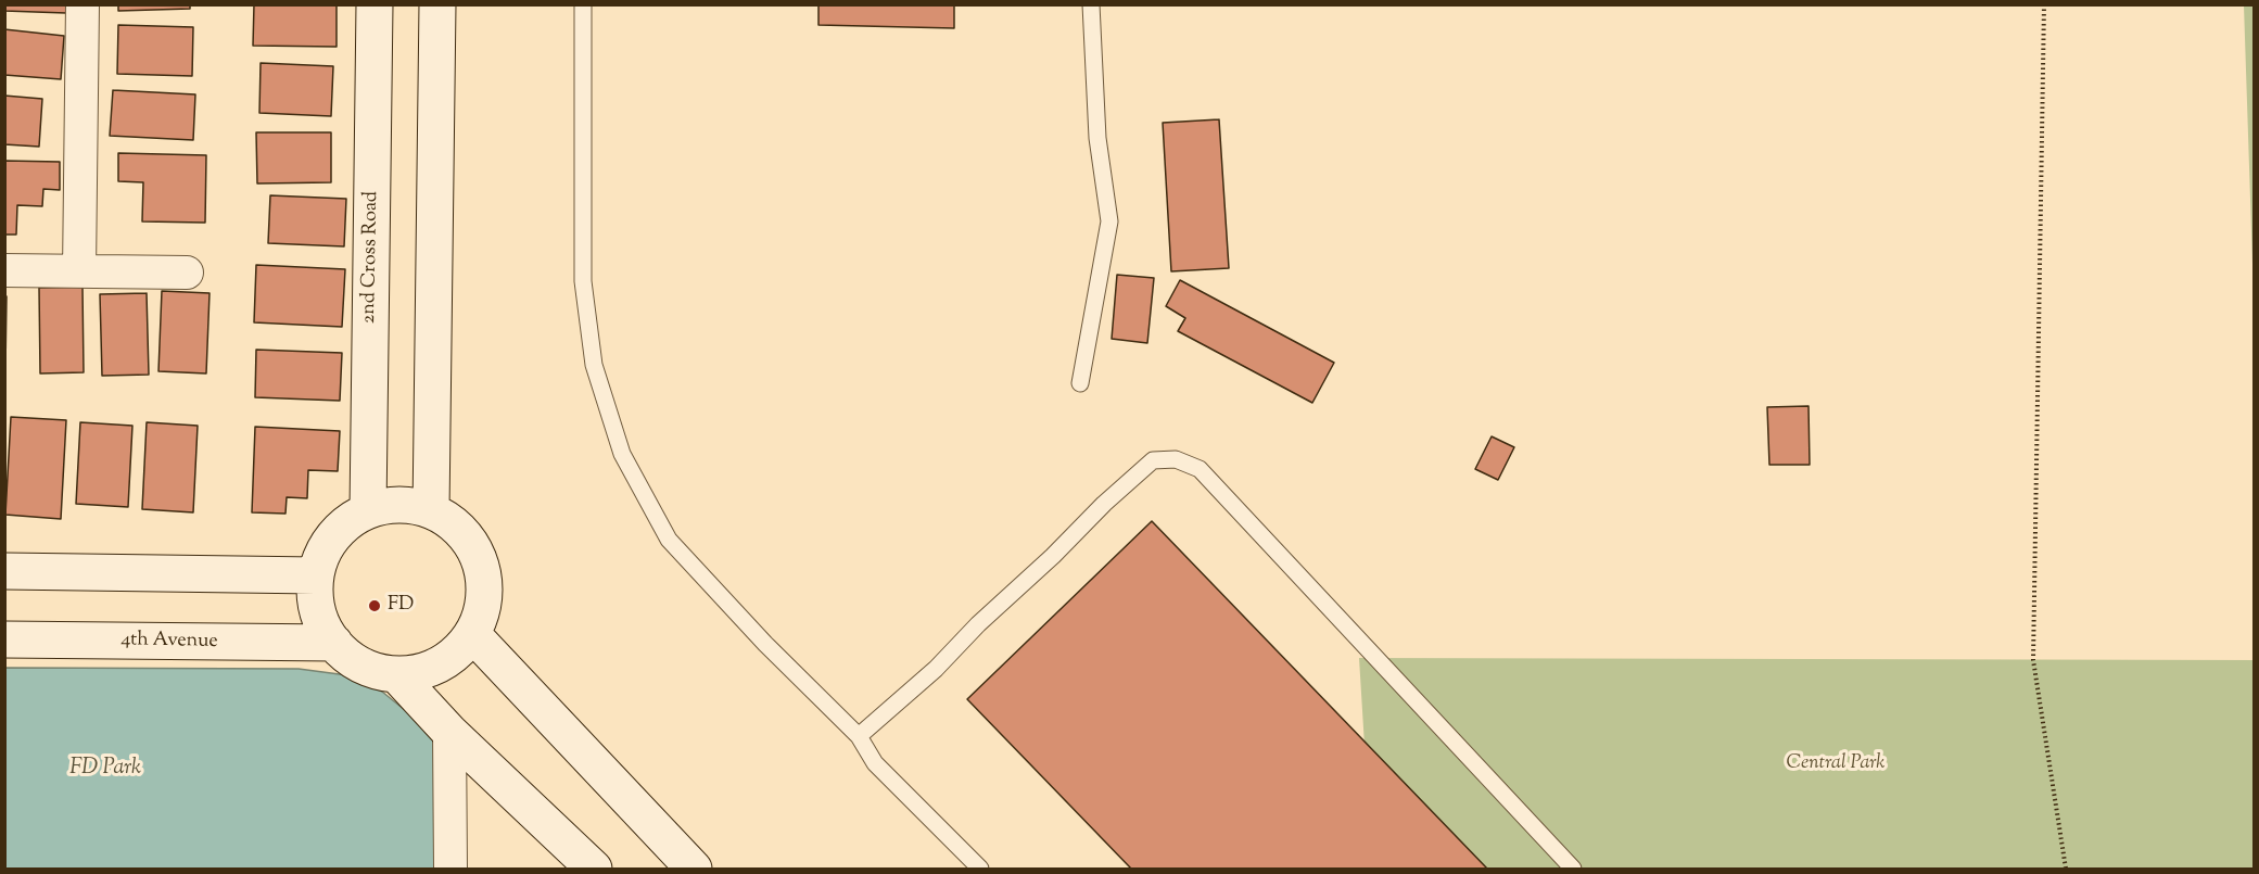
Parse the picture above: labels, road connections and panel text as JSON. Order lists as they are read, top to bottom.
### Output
{
  "streets": {
    "main road": ["2nd Cross Road", "4th Avenue"]
  },
  "crossings": [
    ["2nd Cross Road", "4th Avenue"]
  ],
  "water": ["FD Park"],
  "parks": ["Central Park"],
  "places": ["FD"]
}
